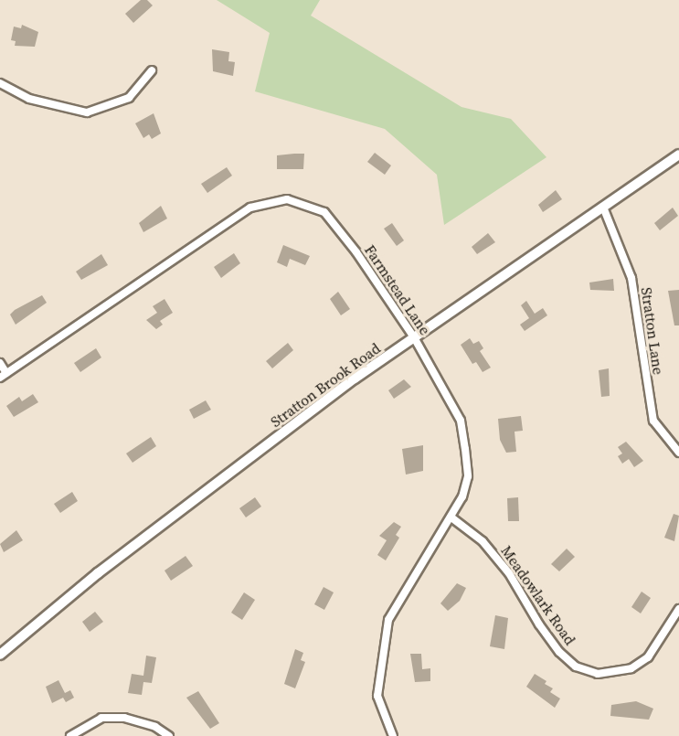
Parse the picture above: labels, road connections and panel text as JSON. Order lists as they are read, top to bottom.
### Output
{
  "streets": {
    "street": [
      "Farmstead Lane",
      "Stratton Lane",
      "Stratton Brook Road",
      "Meadowlark Road"
    ]
  },
  "crossings": [
    ["Farmstead Lane", "Stratton Brook Road"],
    ["Farmstead Lane", "Meadowlark Road"],
    ["Stratton Lane", "Stratton Brook Road"]
  ]
}
